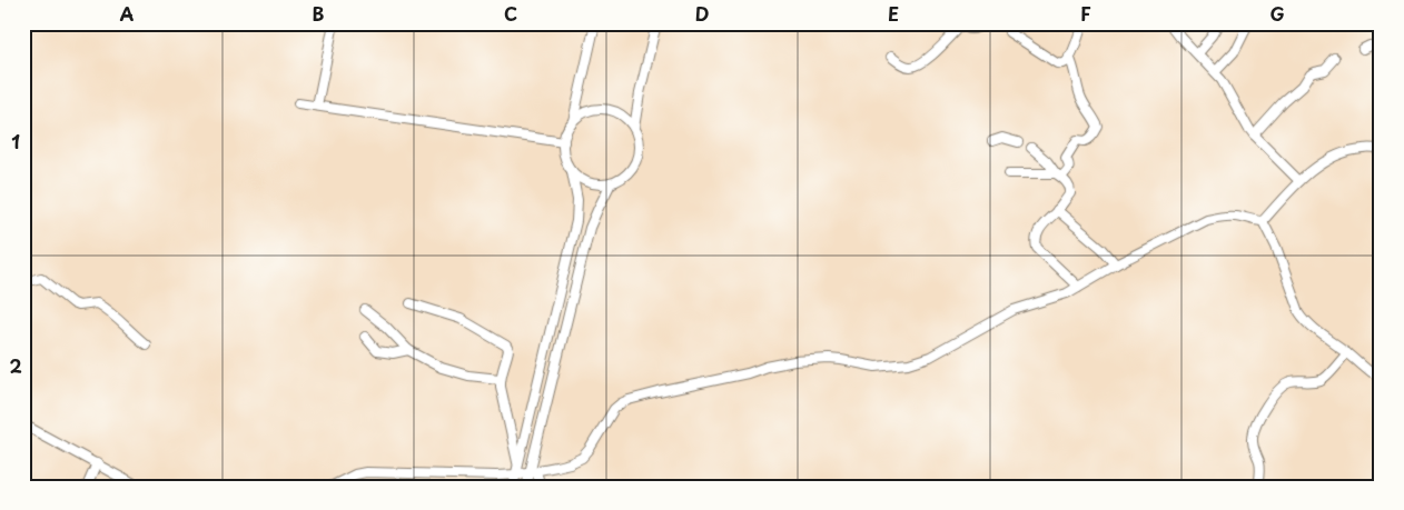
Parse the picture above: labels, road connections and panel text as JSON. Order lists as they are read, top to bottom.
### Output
{
  "grid": {
    "columns": [
      "A",
      "B",
      "C",
      "D",
      "E",
      "F",
      "G"
    ],
    "rows": ["1", "2"]
  }
}
